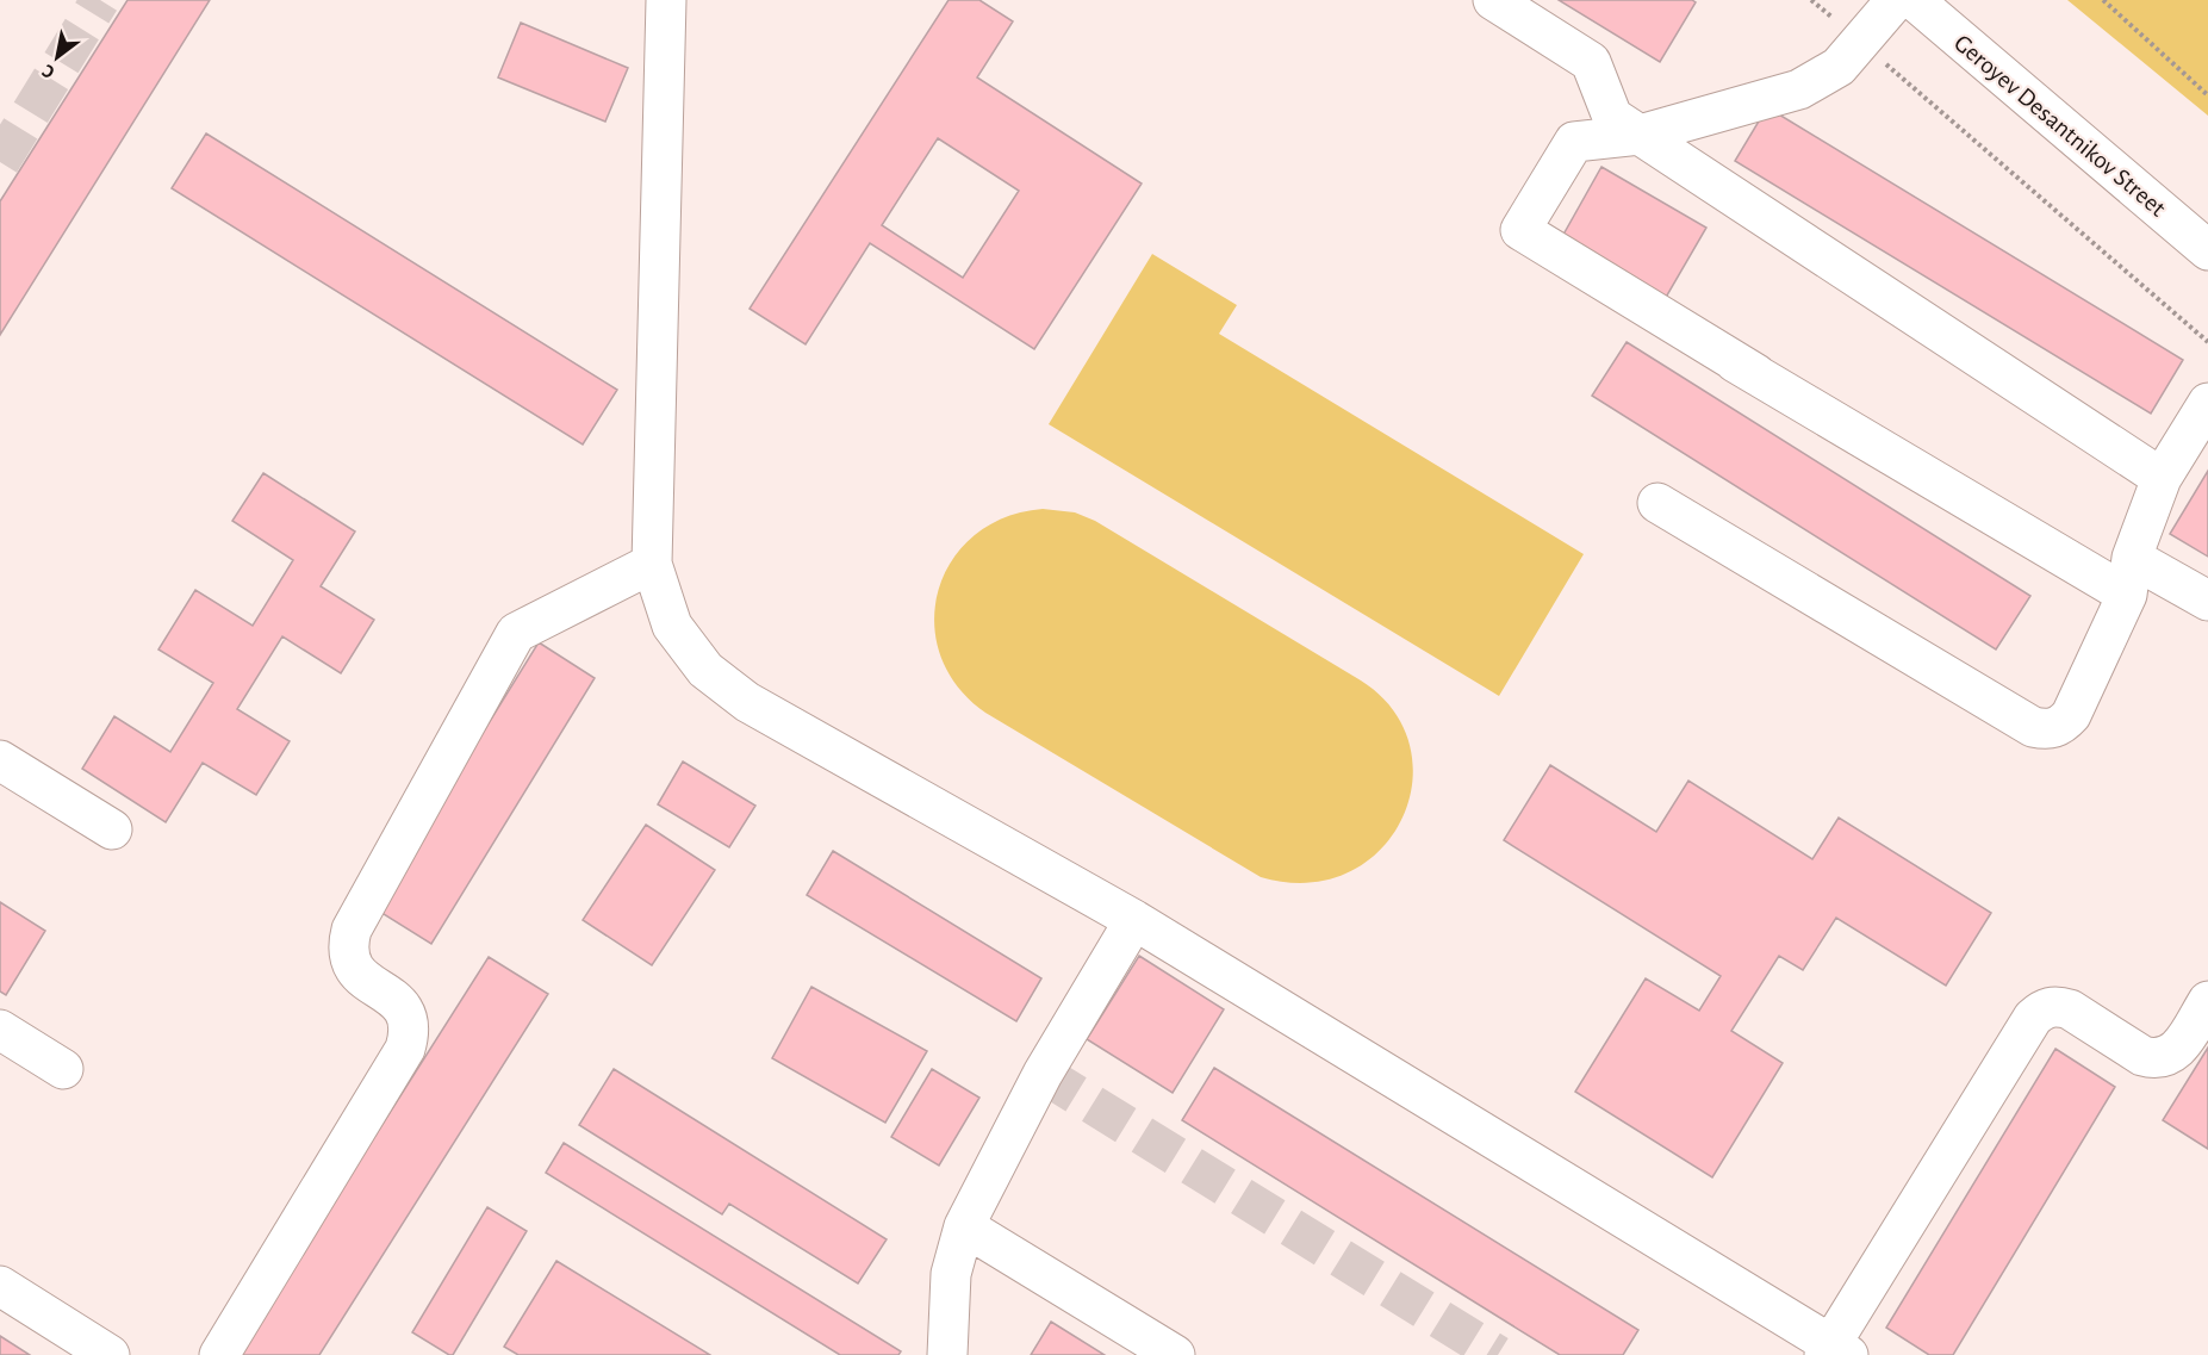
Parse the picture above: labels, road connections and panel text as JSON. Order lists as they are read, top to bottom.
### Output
{
  "streets": {
    "street": ["Geroyev Desantnikov Street"]
  },
  "north": "bottom left"
}
